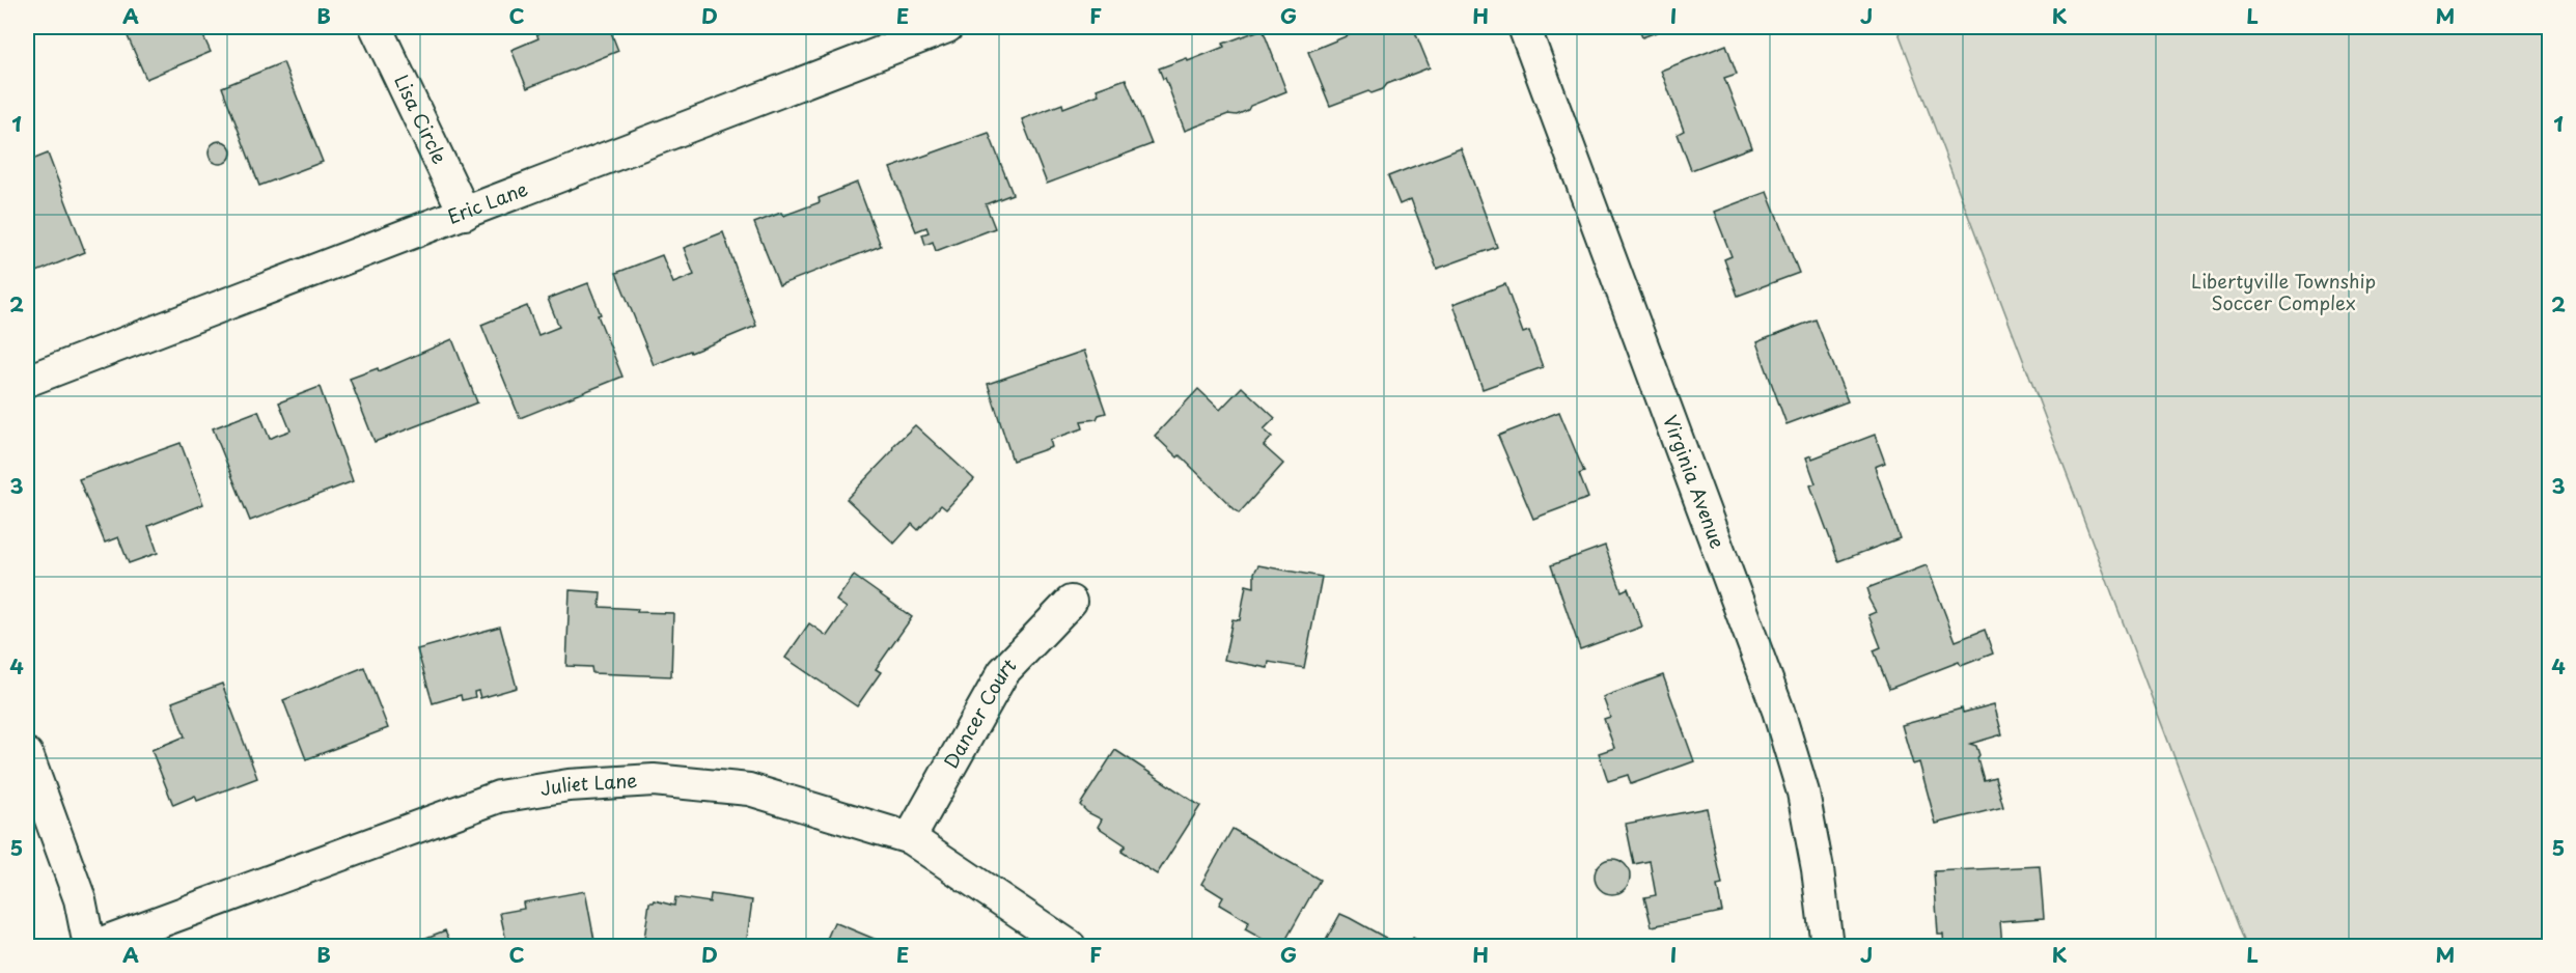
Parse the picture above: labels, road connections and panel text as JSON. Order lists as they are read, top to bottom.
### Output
{
  "streets": {
    "street": [
      "Lisa Circle",
      "Eric Lane",
      "Virginia Avenue",
      "Dancer Court",
      "Juliet Lane"
    ]
  },
  "crossings": [
    ["Lisa Circle", "Eric Lane"],
    ["Dancer Court", "Juliet Lane"]
  ],
  "parks": ["Libertyville Township Soccer Complex"],
  "grid": {
    "columns": [
      "A",
      "B",
      "C",
      "D",
      "E",
      "F",
      "G",
      "H",
      "I",
      "J",
      "K",
      "L",
      "M"
    ],
    "rows": [
      "1",
      "2",
      "3",
      "4",
      "5"
    ]
  }
}
